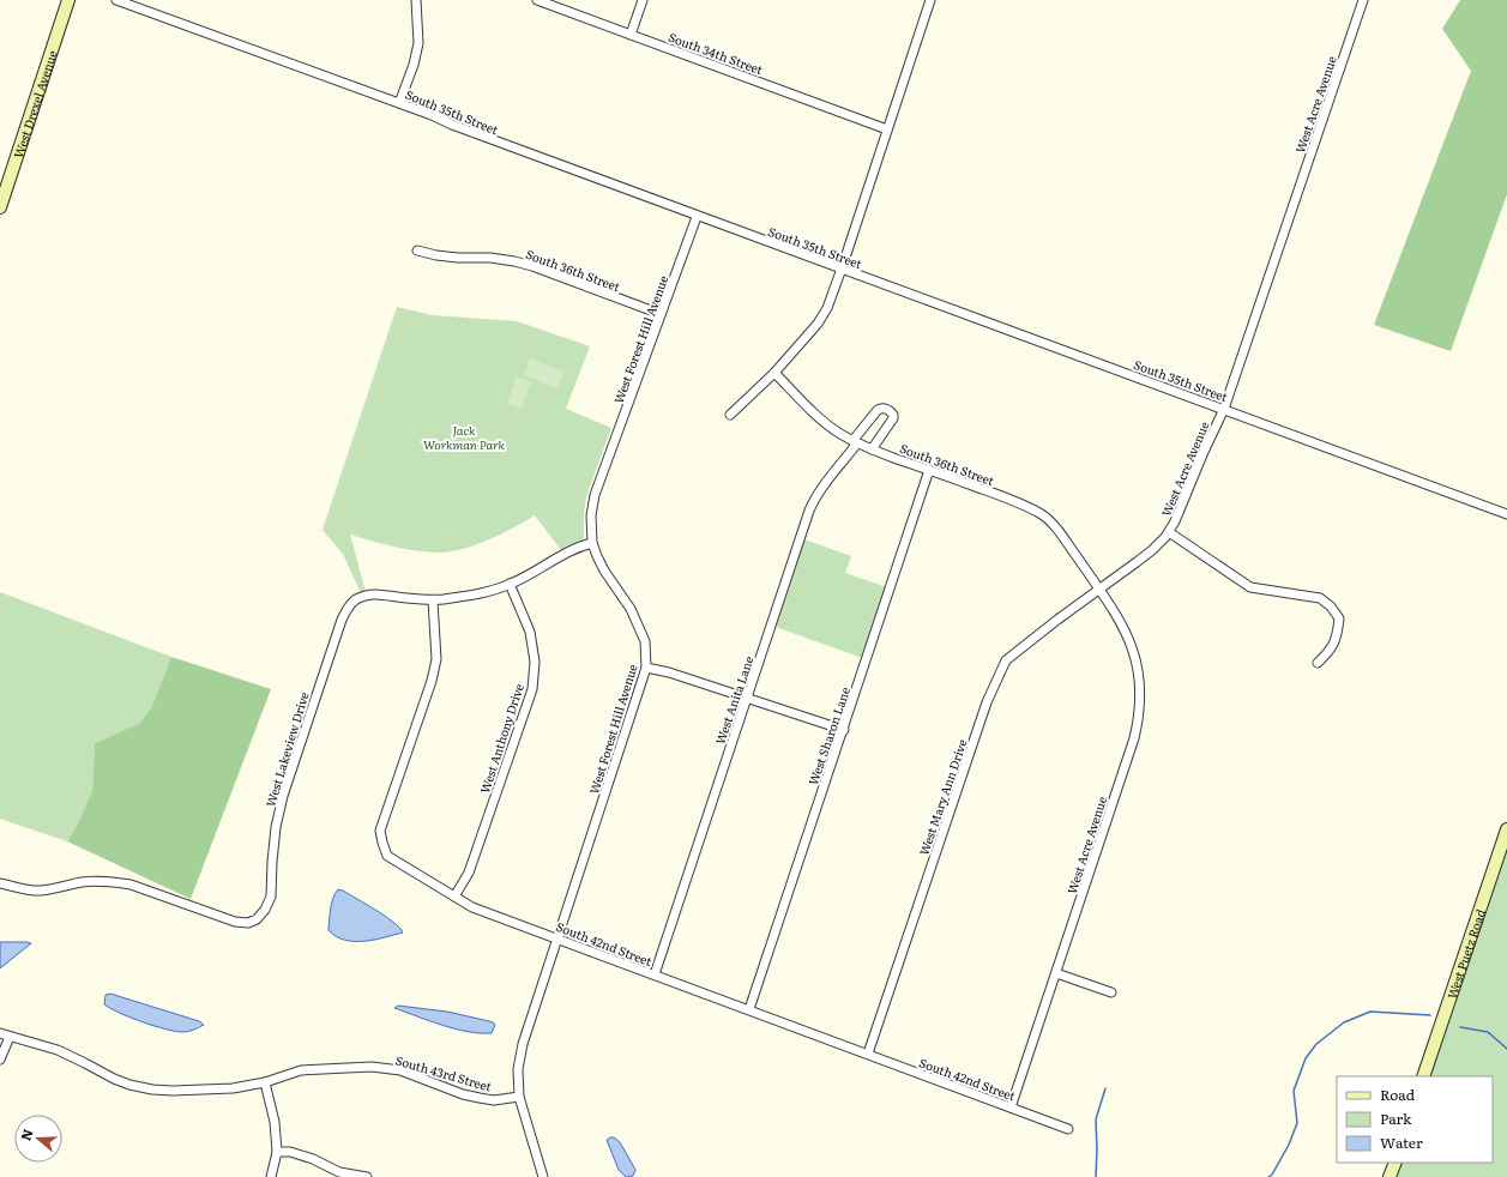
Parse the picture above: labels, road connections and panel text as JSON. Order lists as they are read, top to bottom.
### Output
{
  "streets": {
    "street": [
      "South 34th Street",
      "West Drexel Avenue",
      "West Acre Avenue",
      "South 35th Street",
      "South 36th Street",
      "West Forest Hill Avenue",
      "West Anita Lane",
      "West Sharon Lane",
      "West Anthony Drive",
      "West Lakeview Drive",
      "West Mary Ann Drive",
      "South 42nd Street",
      "West Puetz Road",
      "South 43rd Street"
    ]
  },
  "crossings": [
    ["West Acre Avenue", "South 35th Street"],
    ["West Acre Avenue", "South 36th Street"],
    ["West Acre Avenue", "West Mary Ann Drive"],
    ["West Acre Avenue", "South 42nd Street"],
    ["South 35th Street", "West Forest Hill Avenue"],
    ["South 36th Street", "West Forest Hill Avenue"],
    ["South 36th Street", "West Anita Lane"],
    ["South 36th Street", "West Sharon Lane"],
    ["South 36th Street", "West Mary Ann Drive"],
    ["West Forest Hill Avenue", "South 42nd Street"],
    ["West Forest Hill Avenue", "South 43rd Street"],
    ["West Anita Lane", "South 42nd Street"],
    ["West Sharon Lane", "South 42nd Street"],
    ["West Anthony Drive", "South 42nd Street"],
    ["West Lakeview Drive", "South 42nd Street"],
    ["West Mary Ann Drive", "South 42nd Street"]
  ],
  "parks": ["Jack Workman Park"],
  "legend": ["Road", "Park", "Water"],
  "north": "left"
}
